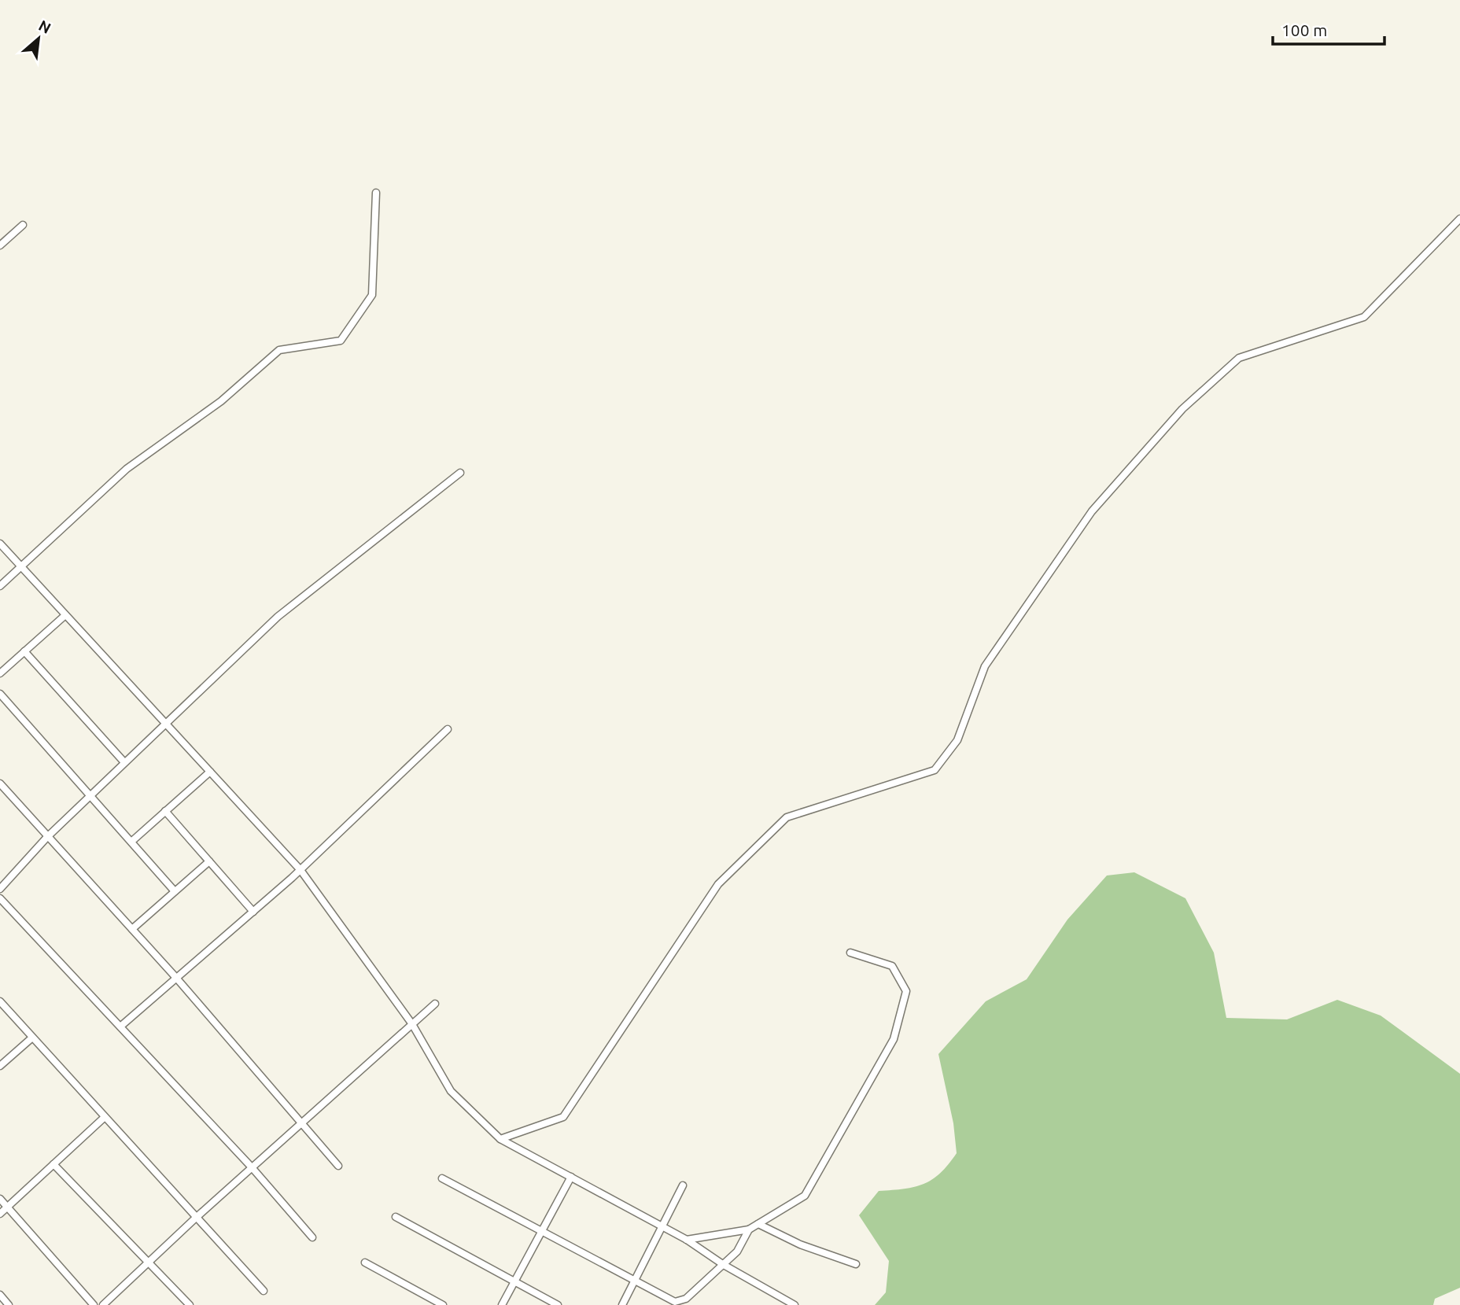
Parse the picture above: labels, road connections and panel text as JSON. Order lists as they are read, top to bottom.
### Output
{
  "scale_bar": "100 m",
  "north": "top right"
}
